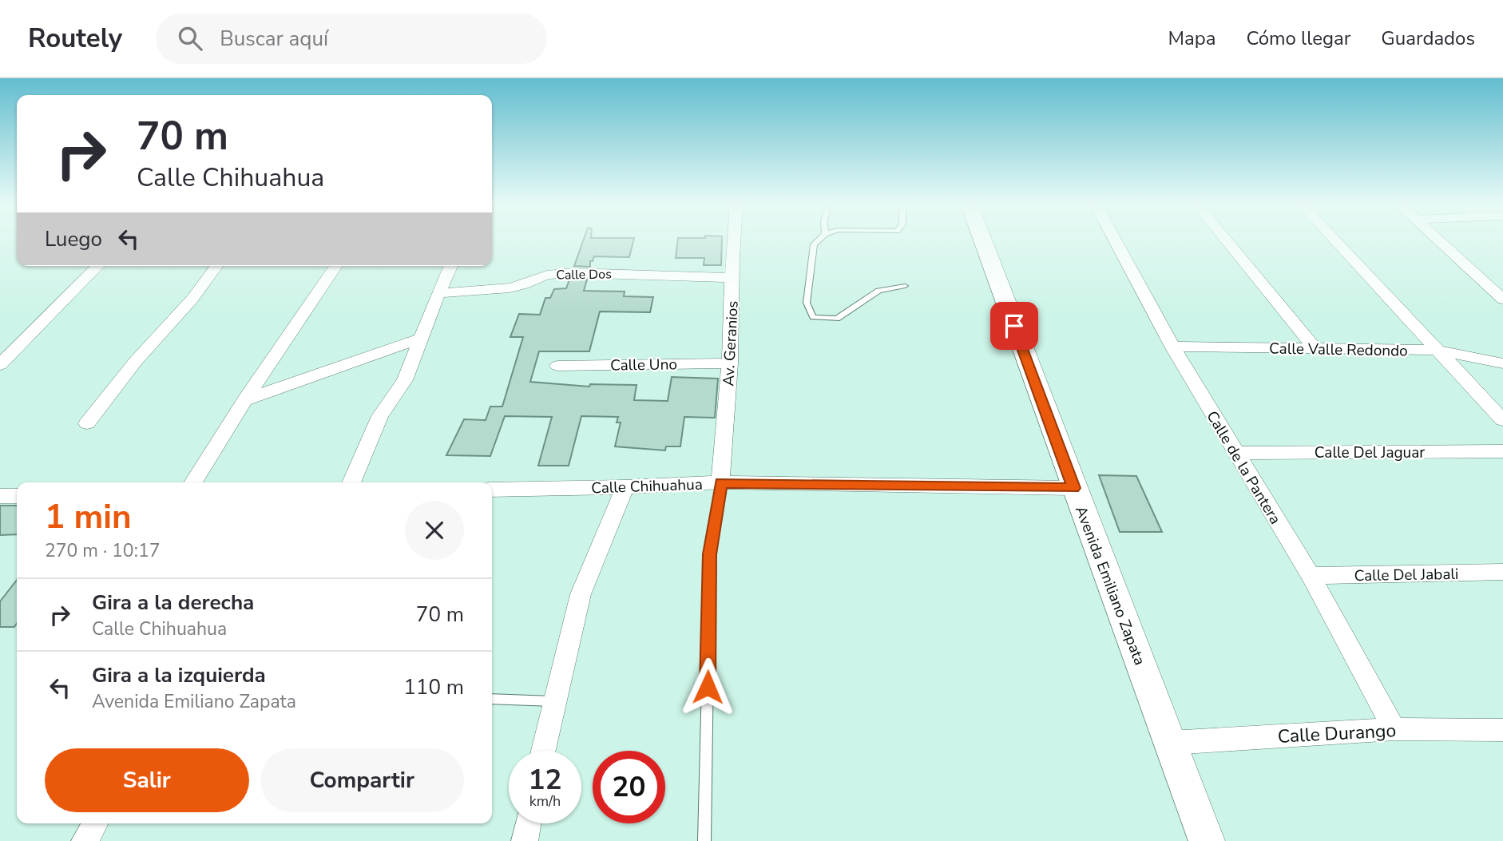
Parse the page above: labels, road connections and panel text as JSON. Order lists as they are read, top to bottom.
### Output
{
  "streets": {
    "main road": ["Avenida Emiliano Zapata"],
    "street": [
      "Calle Dos",
      "Av. Geranios",
      "Calle Valle Redondo",
      "Calle Uno",
      "Calle Del Jaguar",
      "Calle de la Pantera",
      "Calle Chihuahua",
      "Calle Del Jabali",
      "Calle Durango"
    ]
  },
  "crossings": [
    ["Calle Dos", "Av. Geranios"],
    ["Av. Geranios", "Calle Uno"],
    ["Av. Geranios", "Calle Chihuahua"],
    ["Calle Valle Redondo", "Calle de la Pantera"],
    ["Calle Del Jaguar", "Calle de la Pantera"],
    ["Calle de la Pantera", "Calle Del Jabali"],
    ["Calle de la Pantera", "Calle Durango"],
    ["Calle Chihuahua", "Avenida Emiliano Zapata"],
    ["Avenida Emiliano Zapata", "Calle Durango"]
  ],
  "page": {
    "header": "Routely",
    "search": "Buscar aquí",
    "nav": ["Mapa", "Cómo llegar", "Guardados"],
    "turn": ["70 m", "Calle Chihuahua"],
    "then": "Luego",
    "heading": ["1 min", "270 m · 10:17"],
    "list": [
      {
        "name": "Gira a la derecha",
        "note": "Calle Chihuahua",
        "value": "70 m"
      },
      {
        "name": "Gira a la izquierda",
        "note": "Avenida Emiliano Zapata",
        "value": "110 m"
      }
    ],
    "buttons": ["Salir", "Compartir"],
    "speed": "12 km/h",
    "limit": "20"
  }
}
